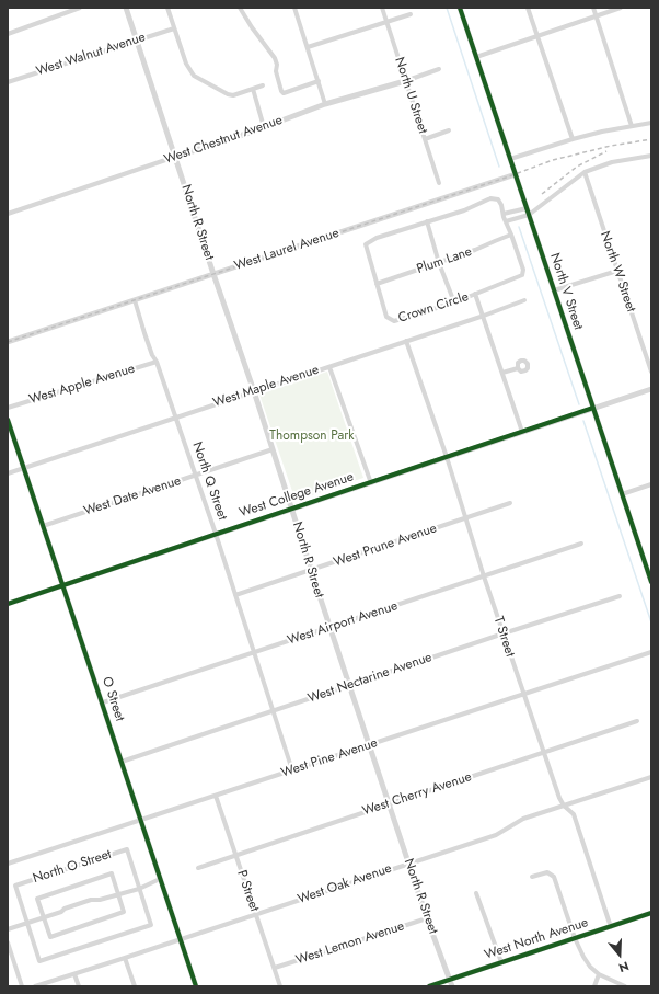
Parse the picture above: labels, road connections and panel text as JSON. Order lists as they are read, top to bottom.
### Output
{
  "streets": {
    "street": [
      "West Walnut Avenue",
      "North U Street",
      "West Chestnut Avenue",
      "North R Street",
      "West Laurel Avenue",
      "Plum Lane",
      "North W Street",
      "North V Street",
      "Crown Circle",
      "West Apple Avenue",
      "West Maple Avenue",
      "North Q Street",
      "West College Avenue",
      "West Date Avenue",
      "West Prune Avenue",
      "West Airport Avenue",
      "T Street",
      "West Nectarine Avenue",
      "O Street",
      "West Pine Avenue",
      "West Cherry Avenue",
      "North O Street",
      "West Oak Avenue",
      "P Street",
      "West North Avenue",
      "West Lemon Avenue"
    ]
  },
  "crossings": [
    ["West Walnut Avenue", "North R Street"],
    ["North U Street", "West Chestnut Avenue"],
    ["West Chestnut Avenue", "North R Street"],
    ["North R Street", "West Laurel Avenue"],
    ["North R Street", "West Maple Avenue"],
    ["North R Street", "West College Avenue"],
    ["North R Street", "West Date Avenue"],
    ["North R Street", "West Prune Avenue"],
    ["North R Street", "West Airport Avenue"],
    ["North R Street", "West Nectarine Avenue"],
    ["North R Street", "West Pine Avenue"],
    ["North R Street", "West Cherry Avenue"],
    ["North R Street", "West Oak Avenue"],
    ["North R Street", "West North Avenue"],
    ["North R Street", "West Lemon Avenue"],
    ["West Laurel Avenue", "North V Street"],
    ["West Laurel Avenue", "North Q Street"],
    ["Plum Lane", "Crown Circle"],
    ["North V Street", "West College Avenue"],
    ["West Apple Avenue", "North Q Street"],
    ["West Maple Avenue", "North Q Street"],
    ["West Maple Avenue", "T Street"],
    ["West Maple Avenue", "O Street"],
    ["North Q Street", "West College Avenue"],
    ["North Q Street", "West Date Avenue"],
    ["North Q Street", "West Prune Avenue"],
    ["North Q Street", "West Airport Avenue"],
    ["North Q Street", "West Nectarine Avenue"],
    ["North Q Street", "West Pine Avenue"],
    ["West College Avenue", "T Street"],
    ["West College Avenue", "O Street"],
    ["West Date Avenue", "O Street"],
    ["West Prune Avenue", "T Street"],
    ["West Airport Avenue", "T Street"],
    ["West Airport Avenue", "O Street"],
    ["T Street", "West Nectarine Avenue"],
    ["T Street", "West Pine Avenue"],
    ["T Street", "West Cherry Avenue"],
    ["T Street", "West Oak Avenue"],
    ["T Street", "West North Avenue"],
    ["West Nectarine Avenue", "O Street"],
    ["O Street", "West Pine Avenue"],
    ["O Street", "West Oak Avenue"],
    ["West Pine Avenue", "P Street"],
    ["West Cherry Avenue", "P Street"],
    ["West Oak Avenue", "P Street"],
    ["P Street", "West Lemon Avenue"]
  ],
  "parks": ["Thompson Park"],
  "north": "bottom"
}
